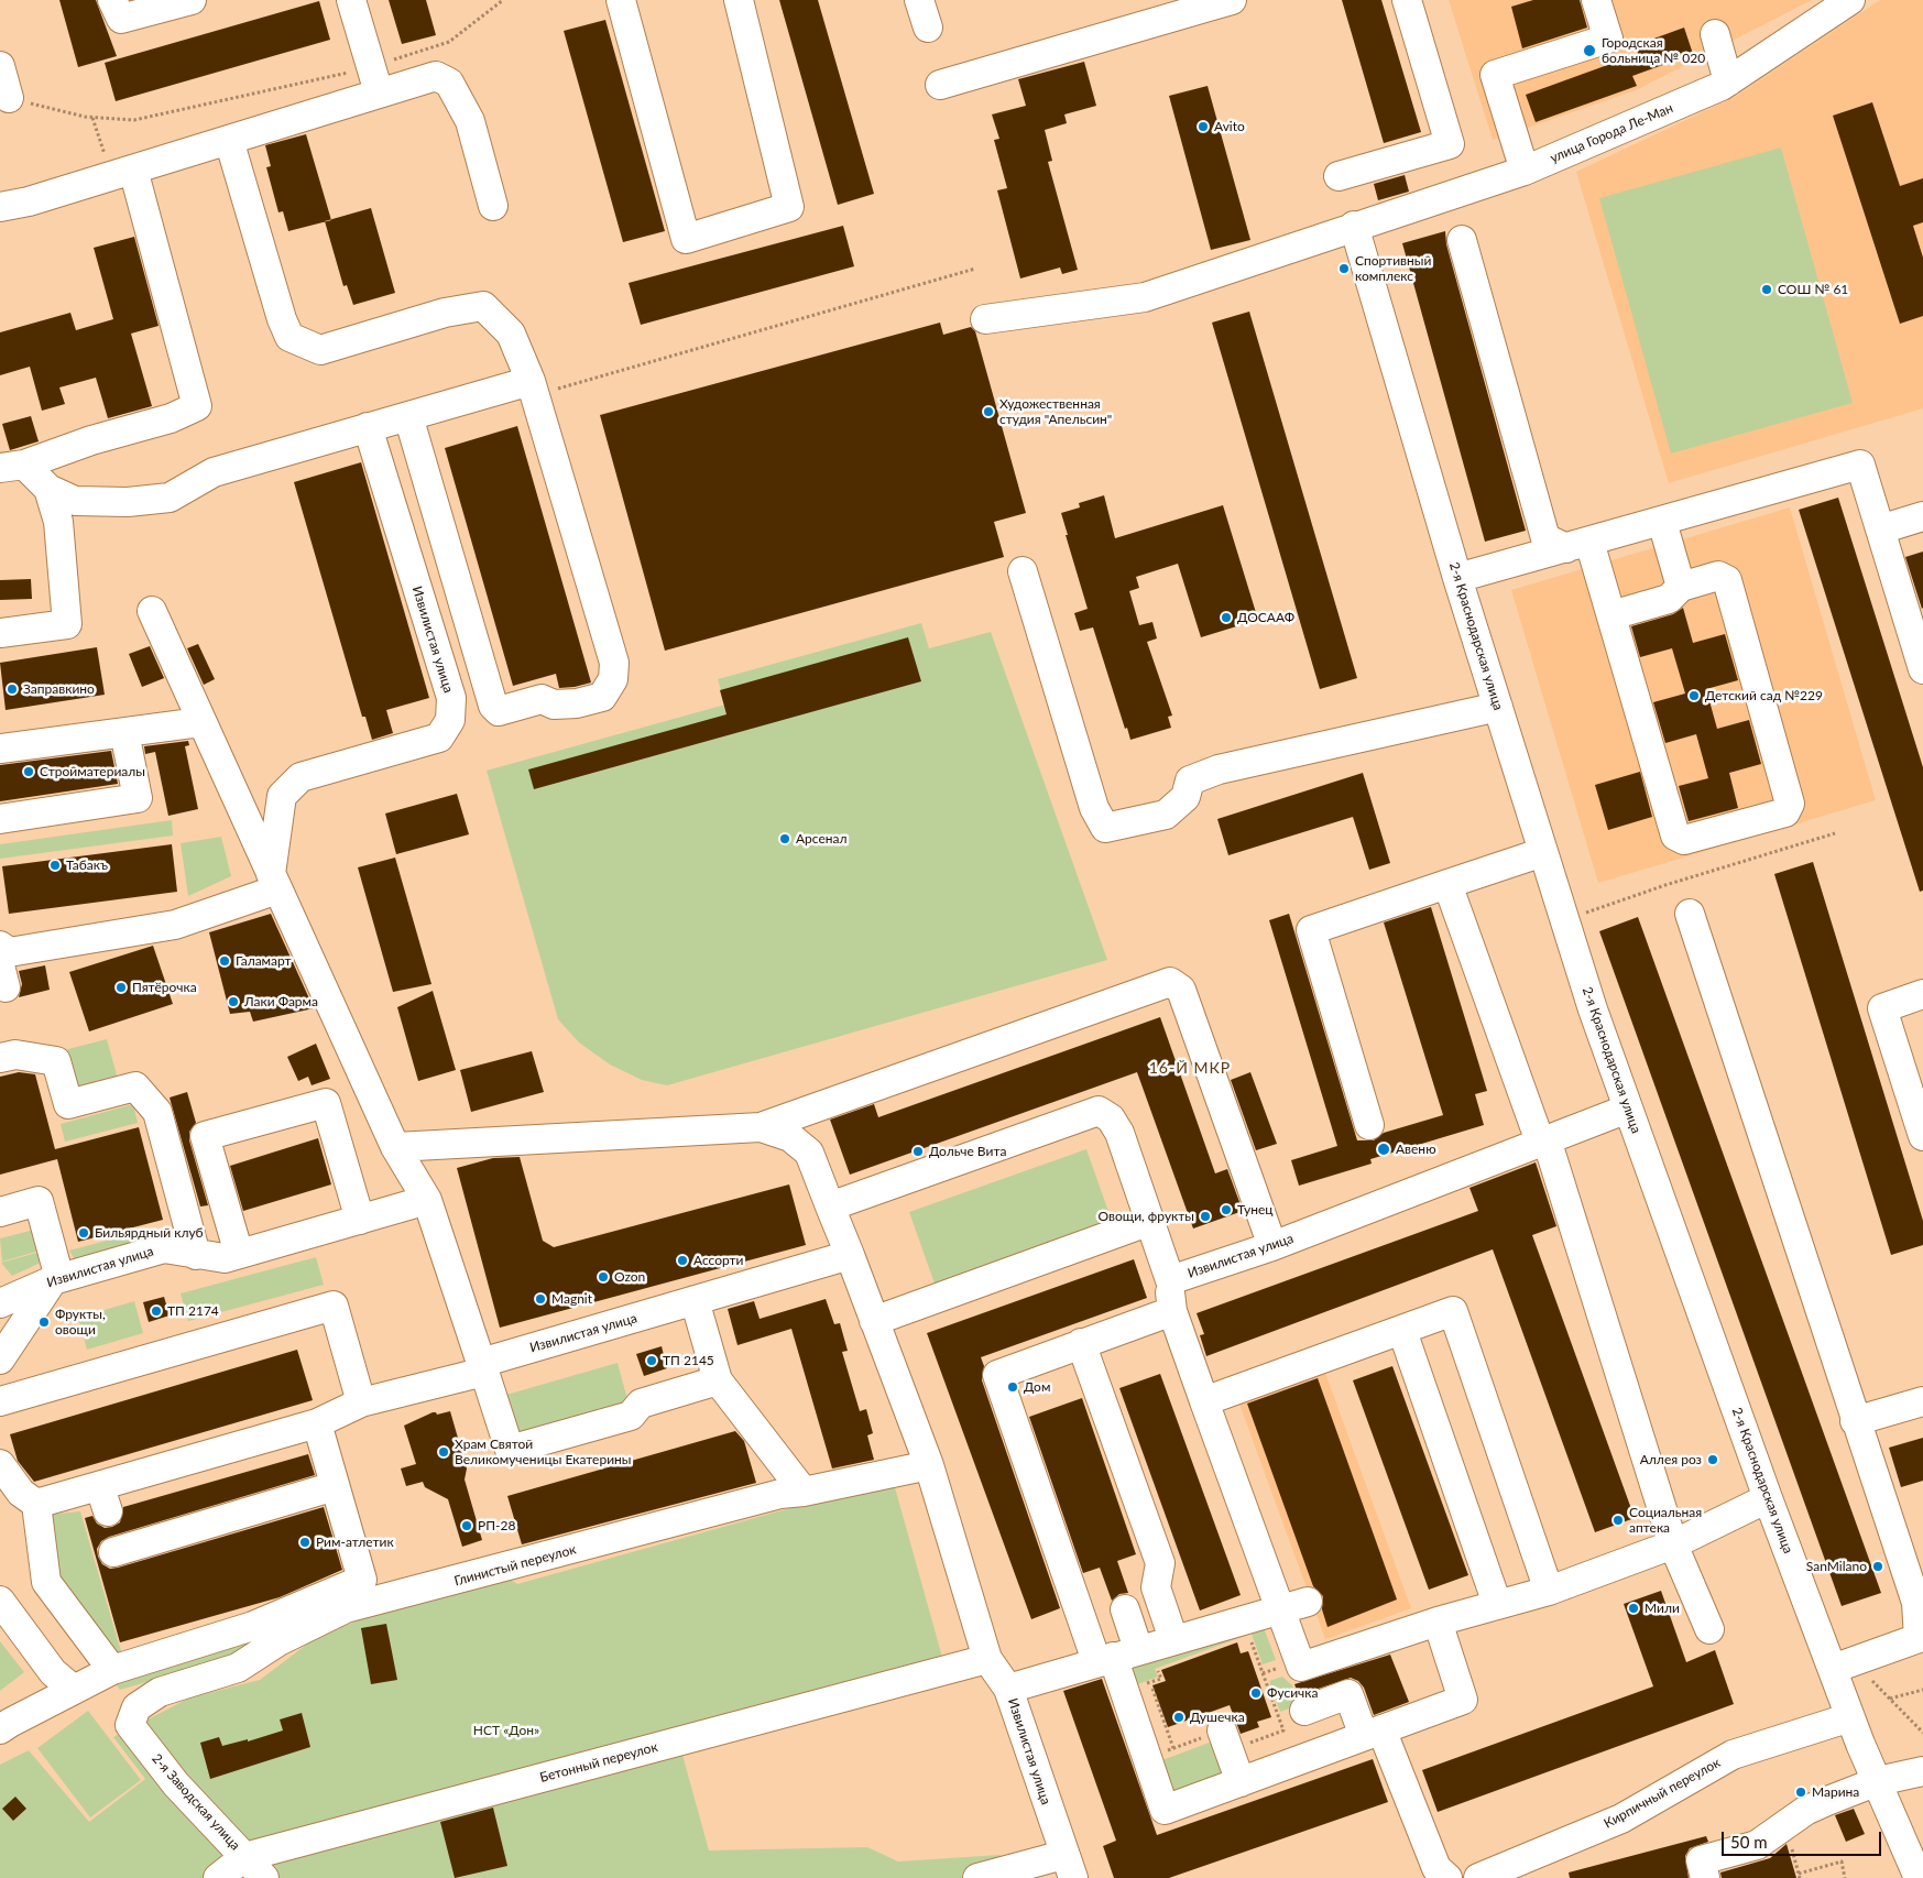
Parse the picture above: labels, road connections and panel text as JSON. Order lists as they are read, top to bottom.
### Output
{
  "streets": {
    "street": [
      "улица Города Ле-Ман",
      "2-я Краснодарская улица",
      "Извилистая улица",
      "Глинистый переулок",
      "Бетонный переулок",
      "Кирпичный переулок",
      "2-я Заводская улица"
    ]
  },
  "crossings": [
    ["улица Города Ле-Ман", "2-я Краснодарская улица"],
    ["2-я Краснодарская улица", "Извилистая улица"],
    ["2-я Краснодарская улица", "Кирпичный переулок"],
    ["Извилистая улица", "Глинистый переулок"],
    ["Извилистая улица", "Бетонный переулок"],
    ["Глинистый переулок", "2-я Заводская улица"],
    ["Бетонный переулок", "2-я Заводская улица"]
  ],
  "districts": ["16-Й МКР"],
  "parks": ["НСТ «Дон»"],
  "places": [
    "Городская больница № 020",
    "Avito",
    "Спортивный комплекс",
    "СОШ № 61",
    "Художественная студия \"Апельсин\"",
    "ДОСААФ",
    "Заправкино",
    "Детский сад №229",
    "Стройматериалы",
    "Арсенал",
    "Табакъ",
    "Галамарт",
    "Пятёрочка",
    "Лаки Фарма",
    "Авеню",
    "Дольче Вита",
    "Тунец",
    "Овощи, фрукты",
    "Бильярдный клуб",
    "Ассорти",
    "Ozon",
    "Magnit",
    "ТП 2174",
    "Фрукты, овощи",
    "ТП 2145",
    "Дом",
    "Храм Святой Великомученицы Екатерины",
    "Аллея роз",
    "Социальная аптека",
    "РП-28",
    "Рим-атлетик",
    "SanMilano",
    "Мили",
    "Фусичка",
    "Душечка",
    "Марина"
  ],
  "scale_bar": "50 m"
}
